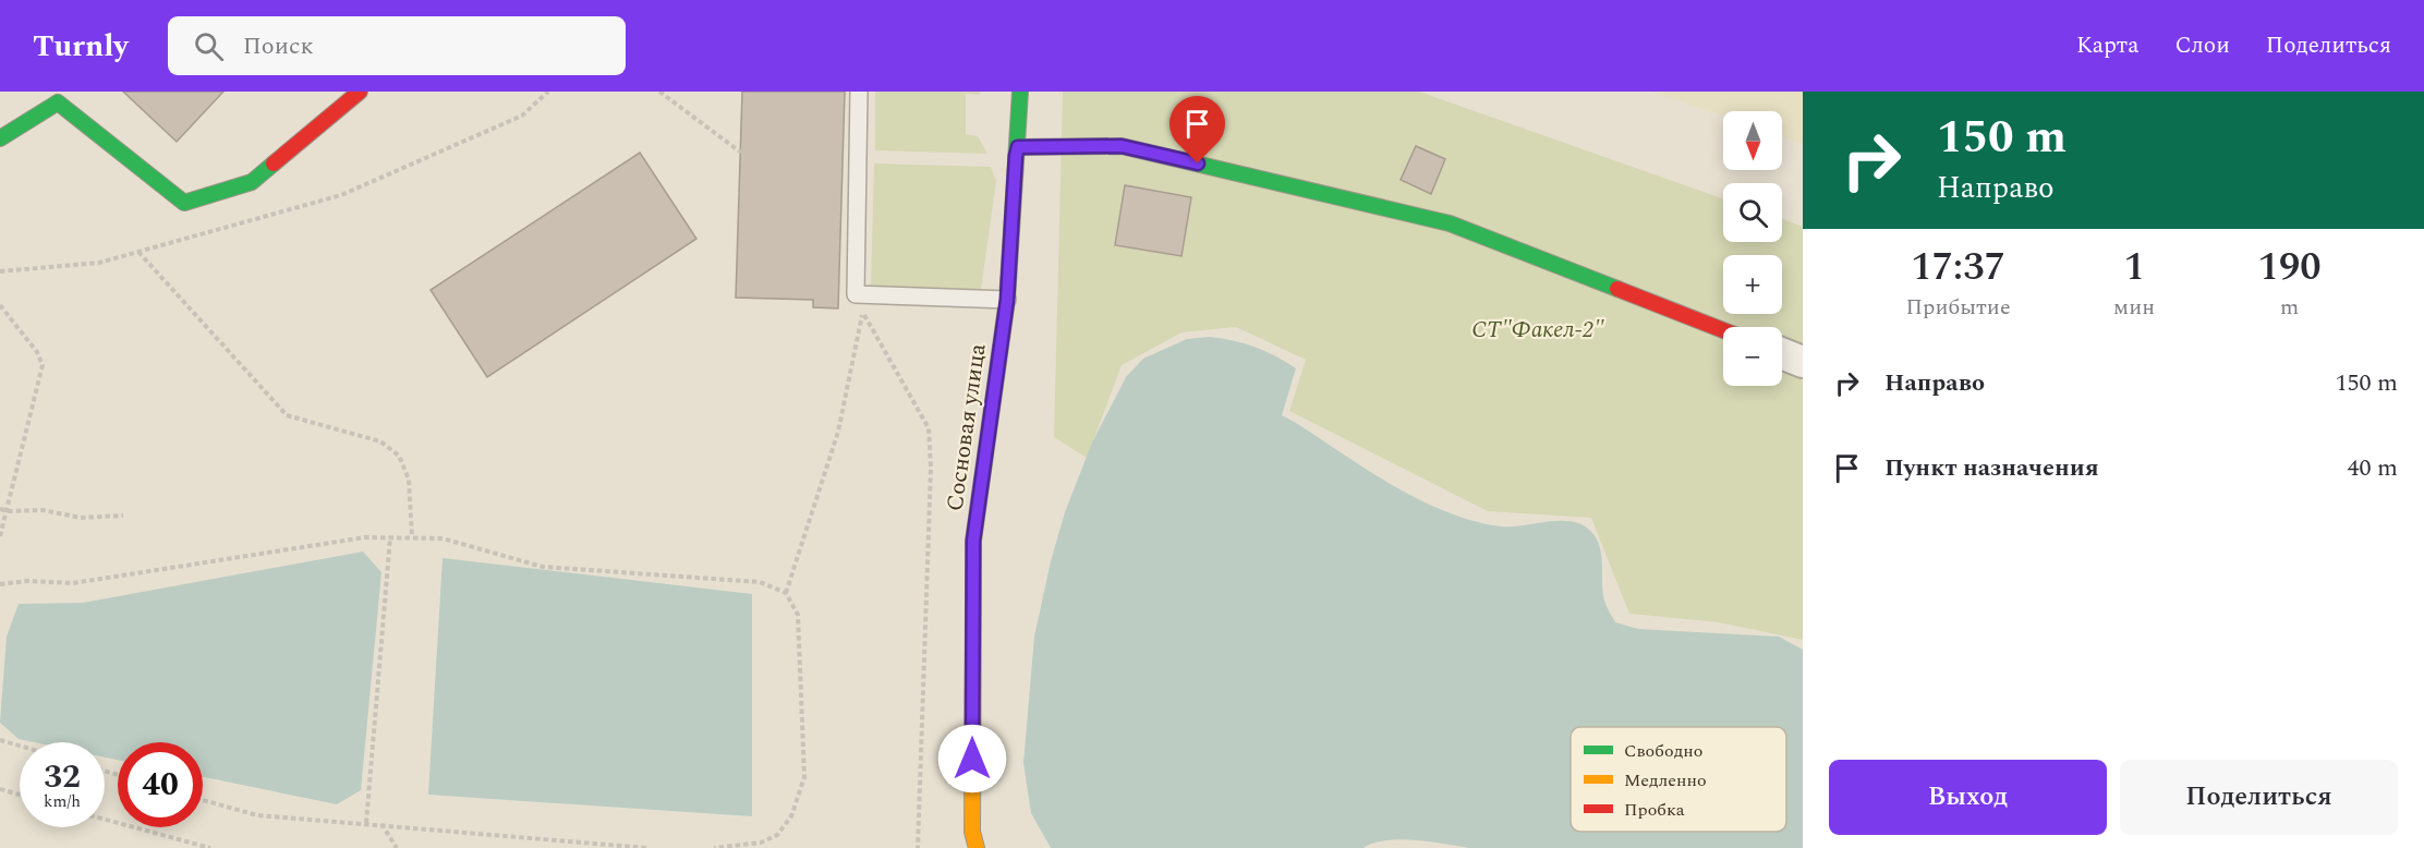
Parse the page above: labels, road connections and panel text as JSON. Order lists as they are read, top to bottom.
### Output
{
  "streets": {
    "street": ["Сосновая улица"]
  },
  "parks": ["СТ\"Факел-2\""],
  "legend": ["Свободно", "Медленно", "Пробка"],
  "north": "bottom",
  "page": {
    "header": "Turnly",
    "search": "Поиск",
    "nav": ["Карта", "Слои", "Поделиться"],
    "turn": ["150 m", "Направо"],
    "map_buttons": ["+", "−"],
    "eta": [
      "17:37",
      "Прибытие",
      "1",
      "мин",
      "190",
      "m"
    ],
    "list": [
      {
        "name": "Направо",
        "value": "150 m"
      },
      {
        "name": "Пункт назначения",
        "value": "40 m"
      }
    ],
    "speed": "32 km/h",
    "limit": "40",
    "buttons": ["Выход", "Поделиться"]
  }
}
